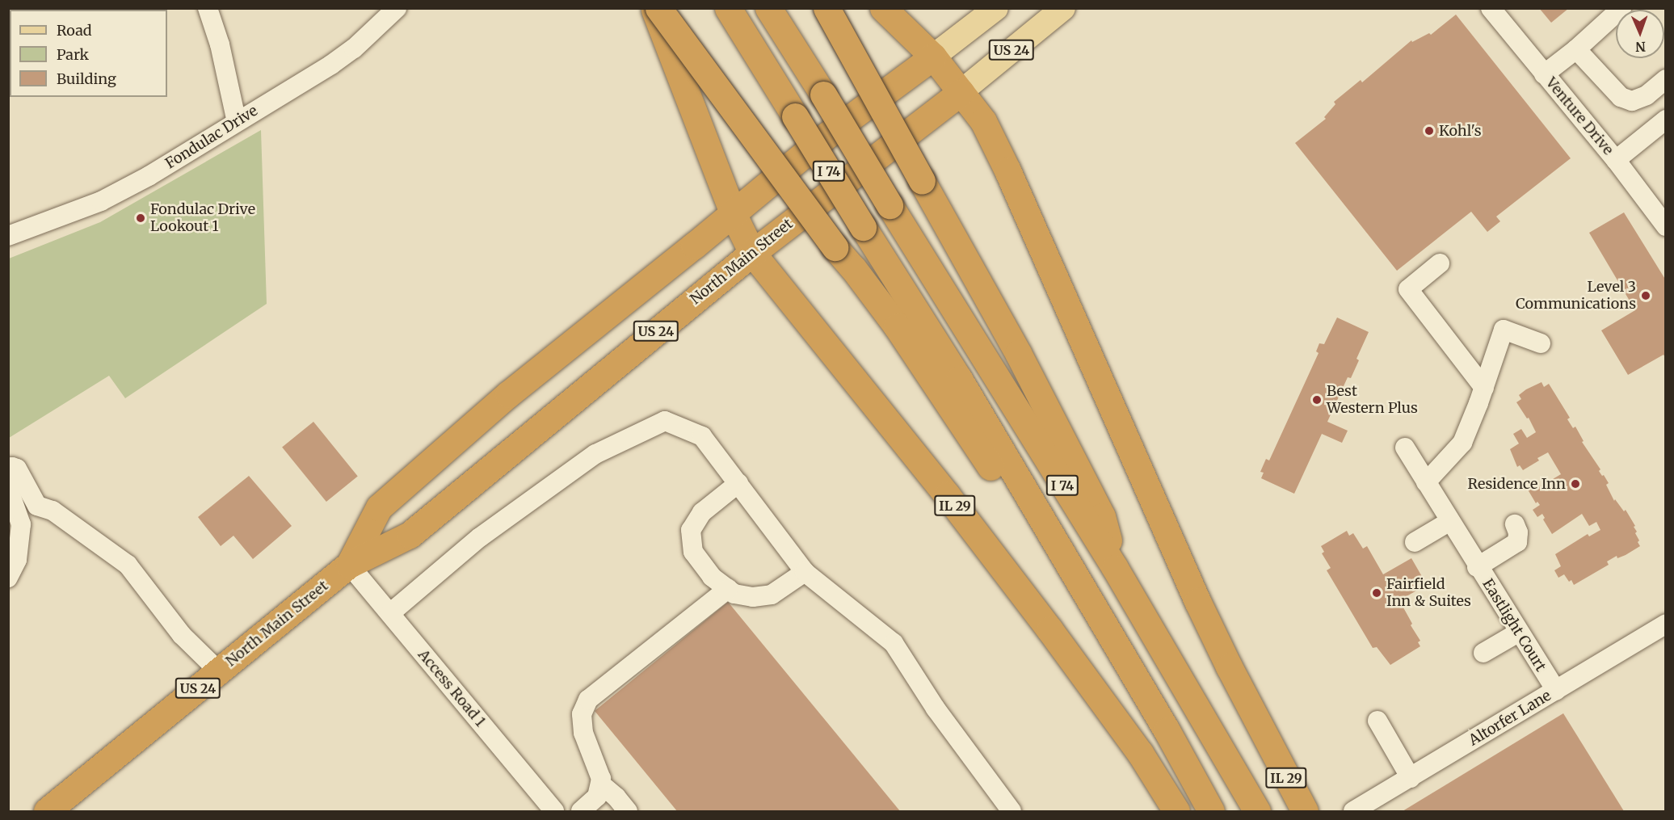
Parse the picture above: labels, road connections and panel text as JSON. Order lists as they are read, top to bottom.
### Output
{
  "streets": {
    "highway": [
      "US 24",
      "I 74",
      "North Main Street",
      "IL 29"
    ],
    "street": [
      "Venture Drive",
      "Fondulac Drive",
      "Eastlight Court",
      "Access Road 1",
      "Altorfer Lane"
    ]
  },
  "crossings": [
    ["North Main Street", "IL 29"],
    ["North Main Street", "Access Road 1"],
    ["Eastlight Court", "Altorfer Lane"]
  ],
  "places": [
    "Kohl's",
    "Fondulac Drive Lookout 1",
    "Level 3 Communications",
    "Best Western Plus",
    "Residence Inn",
    "Fairfield Inn & Suites"
  ],
  "legend": ["Road", "Park", "Building"],
  "north": "bottom"
}
